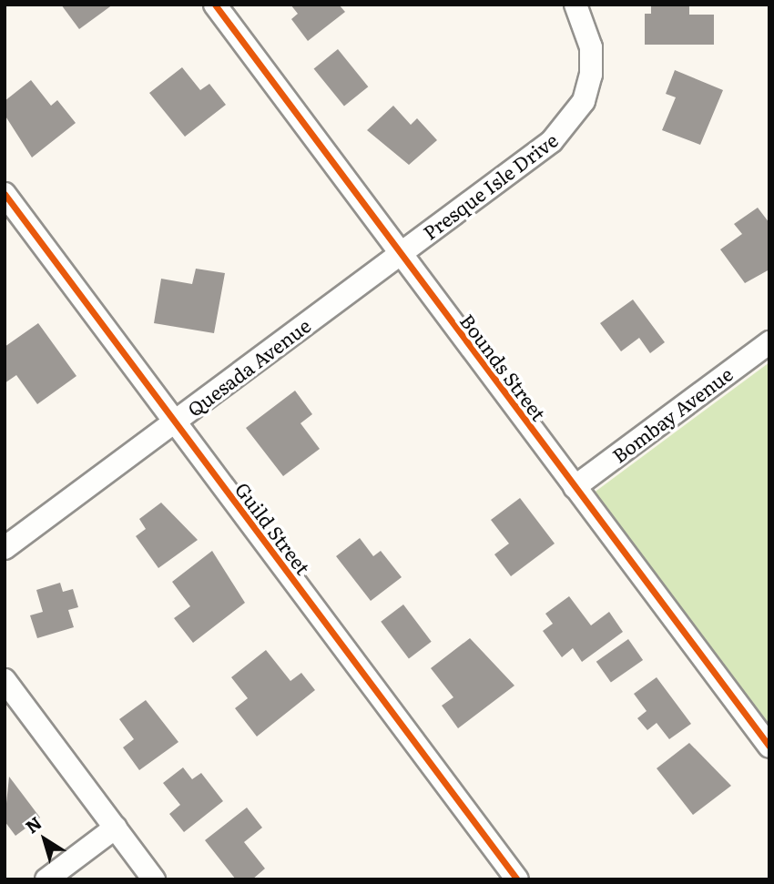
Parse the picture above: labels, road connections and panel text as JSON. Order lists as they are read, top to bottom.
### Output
{
  "streets": {
    "street": [
      "Presque Isle Drive",
      "Quesada Avenue",
      "Bounds Street",
      "Bombay Avenue",
      "Guild Street"
    ]
  },
  "crossings": [
    ["Presque Isle Drive", "Quesada Avenue"],
    ["Presque Isle Drive", "Bounds Street"],
    ["Quesada Avenue", "Bounds Street"],
    ["Quesada Avenue", "Guild Street"],
    ["Bounds Street", "Bombay Avenue"]
  ],
  "north": "top left"
}
